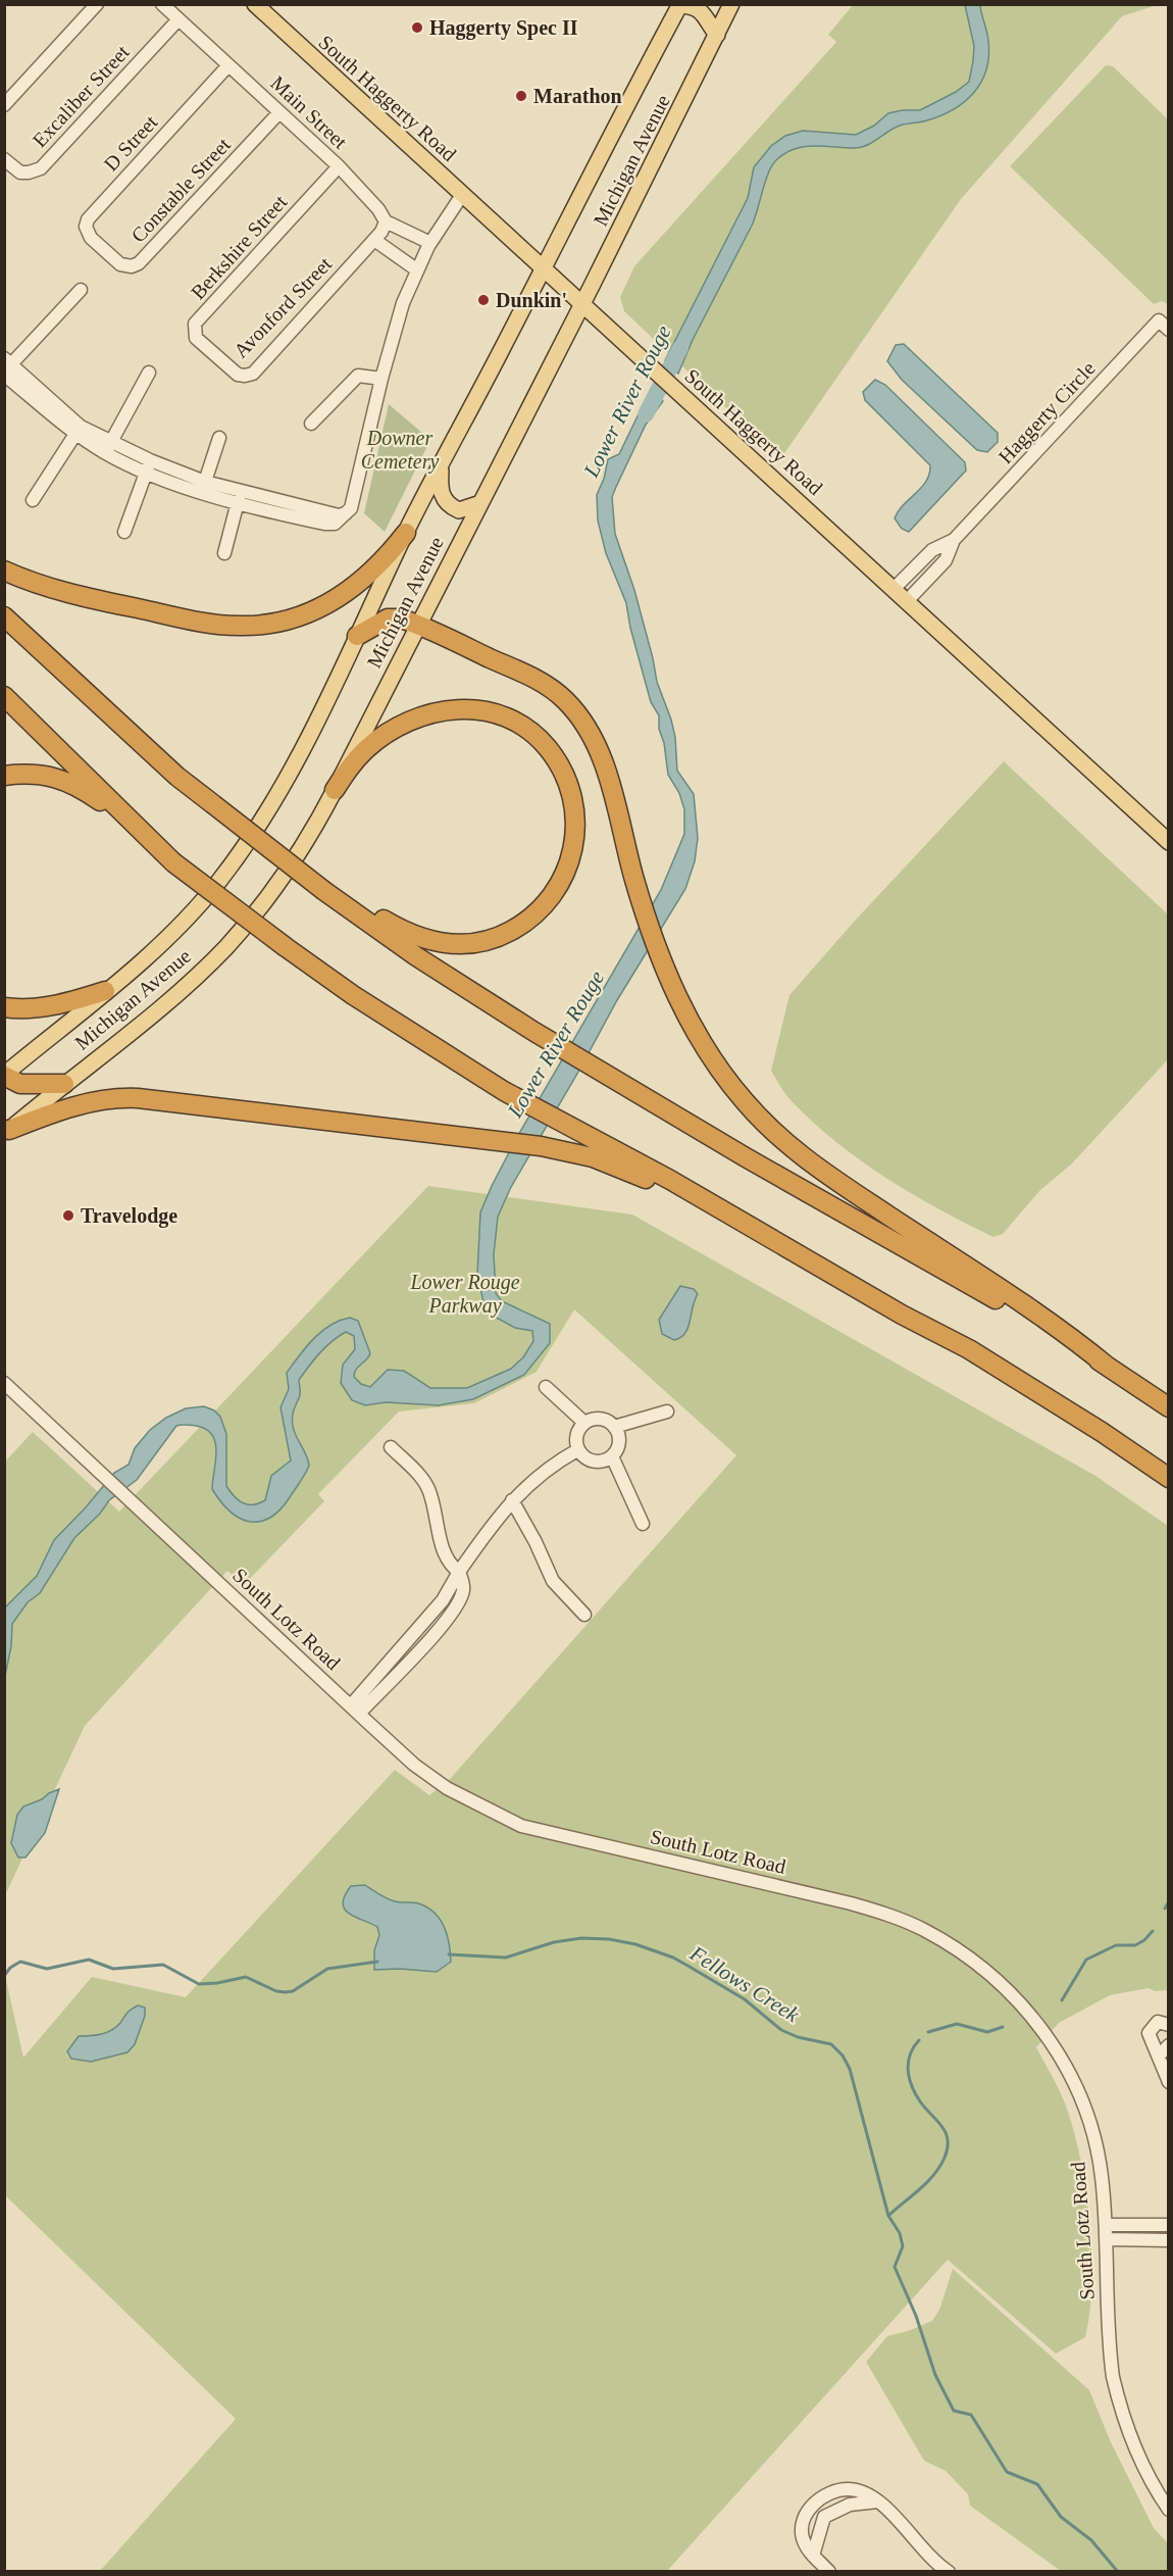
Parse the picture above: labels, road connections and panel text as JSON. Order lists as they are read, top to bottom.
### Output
{
  "streets": {
    "main road": ["South Haggerty Road", "Michigan Avenue"],
    "street": [
      "Excaliber Street",
      "Main Street",
      "D Street",
      "Constable Street",
      "Berkshire Street",
      "Avonford Street",
      "Haggerty Circle",
      "South Lotz Road"
    ]
  },
  "crossings": [
    ["Excaliber Street", "Main Street"],
    ["South Haggerty Road", "Michigan Avenue"],
    ["South Haggerty Road", "Haggerty Circle"],
    ["Main Street", "D Street"],
    ["Main Street", "Constable Street"],
    ["Main Street", "Berkshire Street"],
    ["Main Street", "Avonford Street"],
    ["D Street", "Constable Street"],
    ["Berkshire Street", "Avonford Street"]
  ],
  "water": ["Lower River Rouge", "Fellows Creek"],
  "parks": ["Downer Cemetery", "Lower Rouge Parkway"],
  "places": [
    "Haggerty Spec II",
    "Marathon",
    "Dunkin'",
    "Travelodge"
  ]
}
